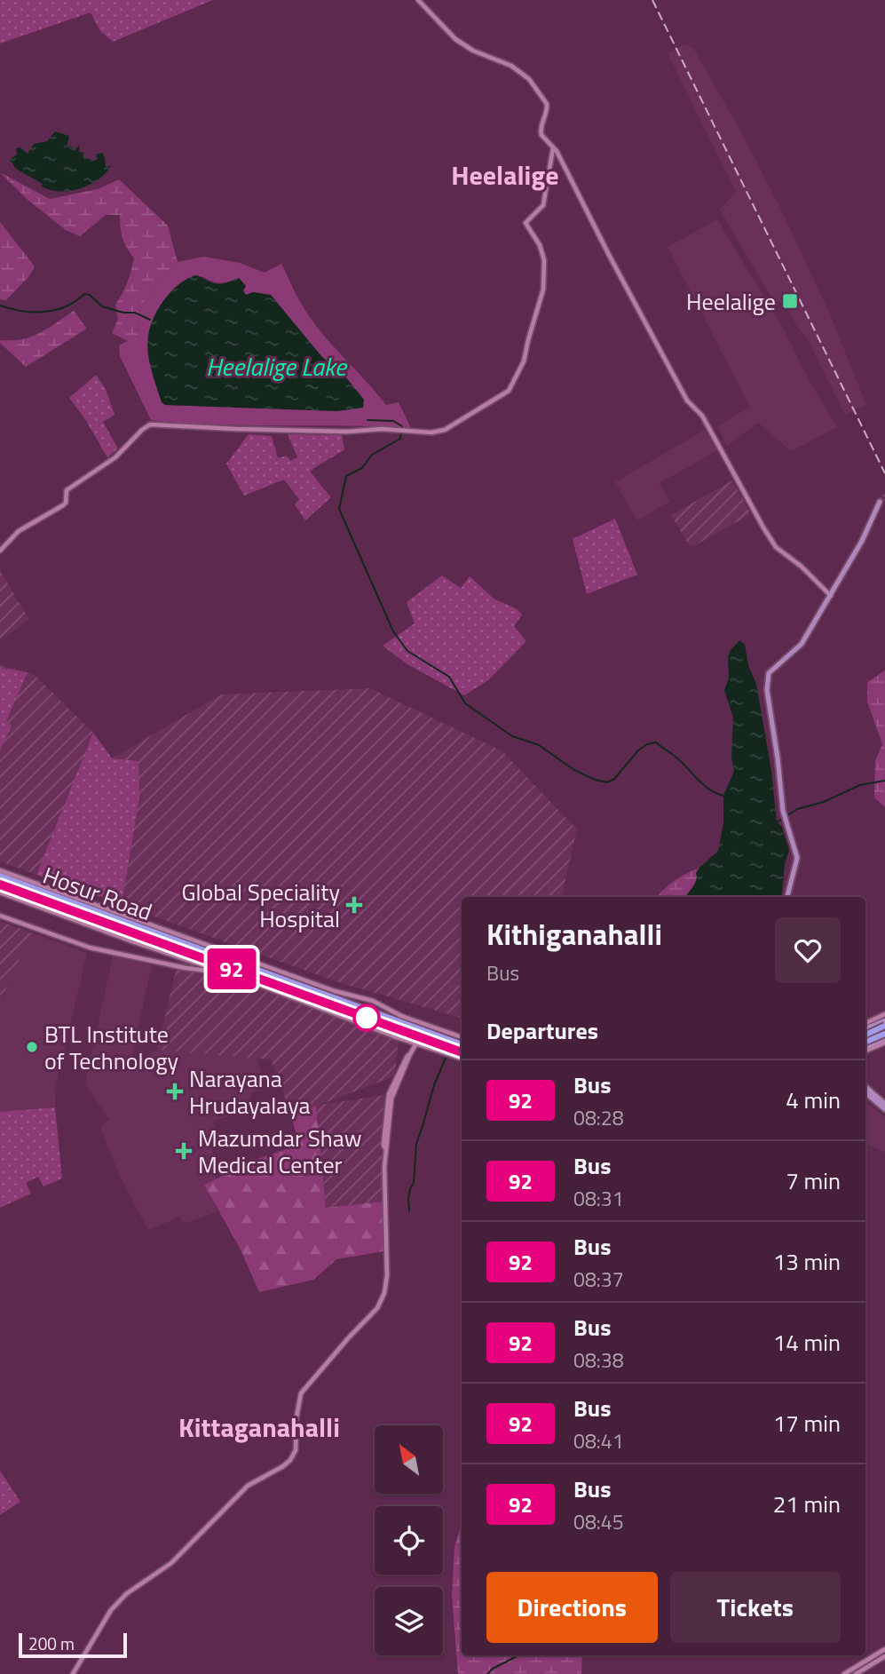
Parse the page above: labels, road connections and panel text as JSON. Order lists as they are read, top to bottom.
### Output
{
  "streets": {
    "highway": ["Hosur Road"]
  },
  "districts": ["Heelalige", "Kittaganahalli"],
  "water": ["Heelalige Lake"],
  "places": {
    "transit": ["Heelalige"],
    "health": ["Global Speciality Hospital", "Narayana Hrudayalaya", "Mazumdar Shaw Medical Center"],
    "other": ["BTL Institute of Technology"]
  },
  "lines": ["bus line 92"],
  "scale_bar": "200 m",
  "north": "top left",
  "page": {
    "on_map": "92",
    "heading": [
      ["Kithiganahalli", "Bus"],
      "Departures"
    ],
    "list": [
      {
        "mark": "92",
        "name": "Bus",
        "note": "08:28",
        "value": "4 min"
      },
      {
        "mark": "92",
        "name": "Bus",
        "note": "08:31",
        "value": "7 min"
      },
      {
        "mark": "92",
        "name": "Bus",
        "note": "08:37",
        "value": "13 min"
      },
      {
        "mark": "92",
        "name": "Bus",
        "note": "08:38",
        "value": "14 min"
      },
      {
        "mark": "92",
        "name": "Bus",
        "note": "08:41",
        "value": "17 min"
      },
      {
        "mark": "92",
        "name": "Bus",
        "note": "08:45",
        "value": "21 min"
      }
    ],
    "buttons": ["Directions", "Tickets"],
    "scale": "200 m"
  }
}
